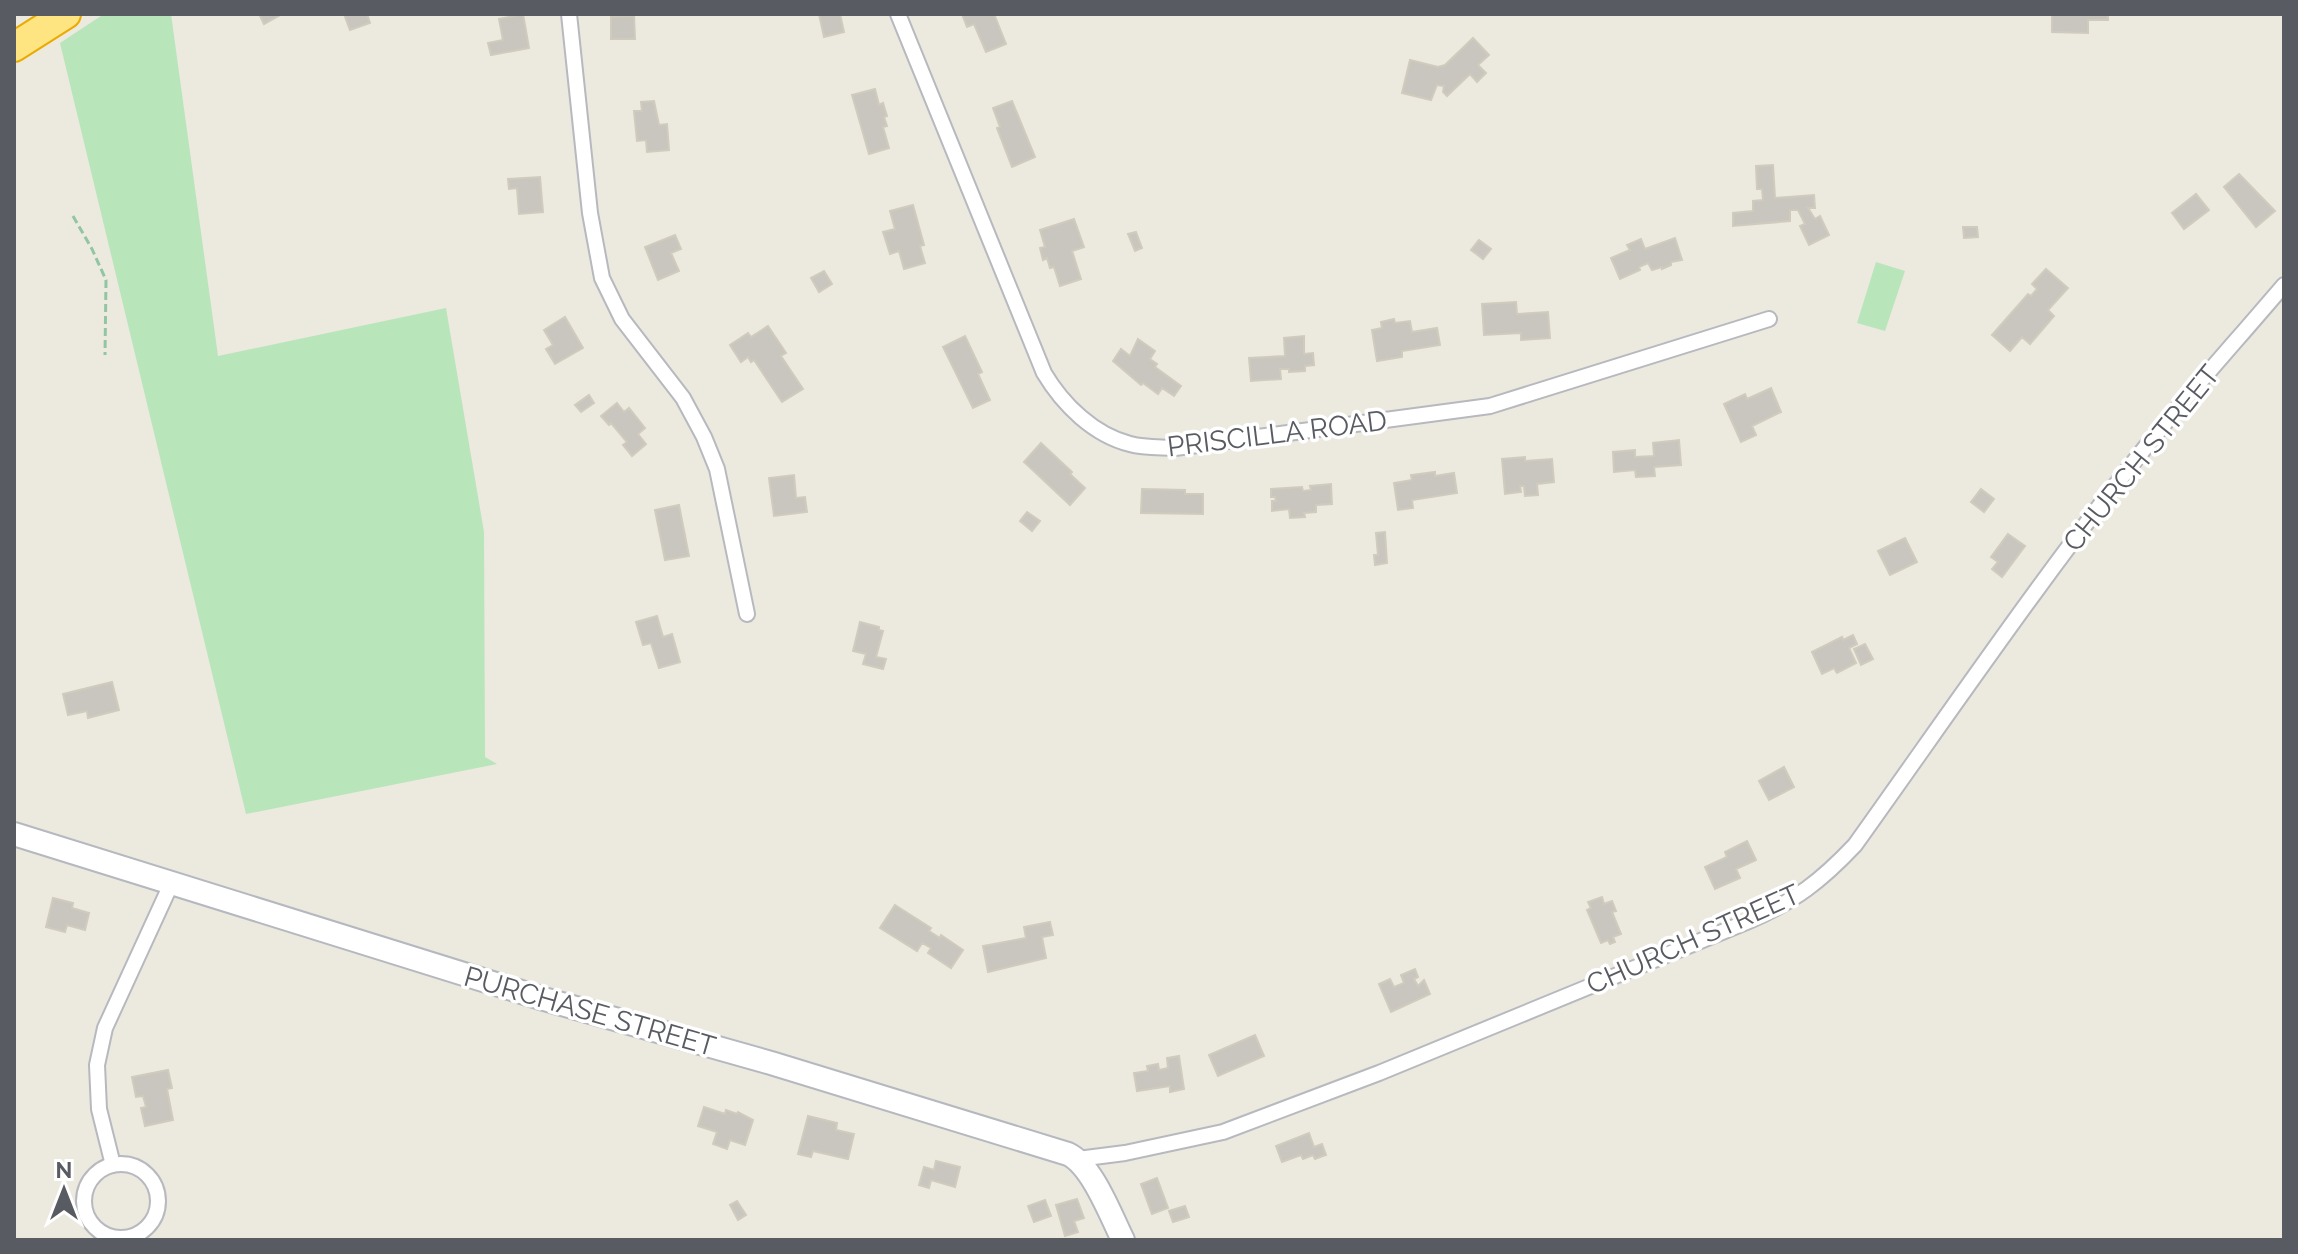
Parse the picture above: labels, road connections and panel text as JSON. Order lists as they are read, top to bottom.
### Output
{
  "streets": {
    "street": ["PRISCILLA ROAD", "CHURCH STREET", "PURCHASE STREET"]
  },
  "crossings": [
    ["CHURCH STREET", "PURCHASE STREET"]
  ],
  "north": "top"
}
